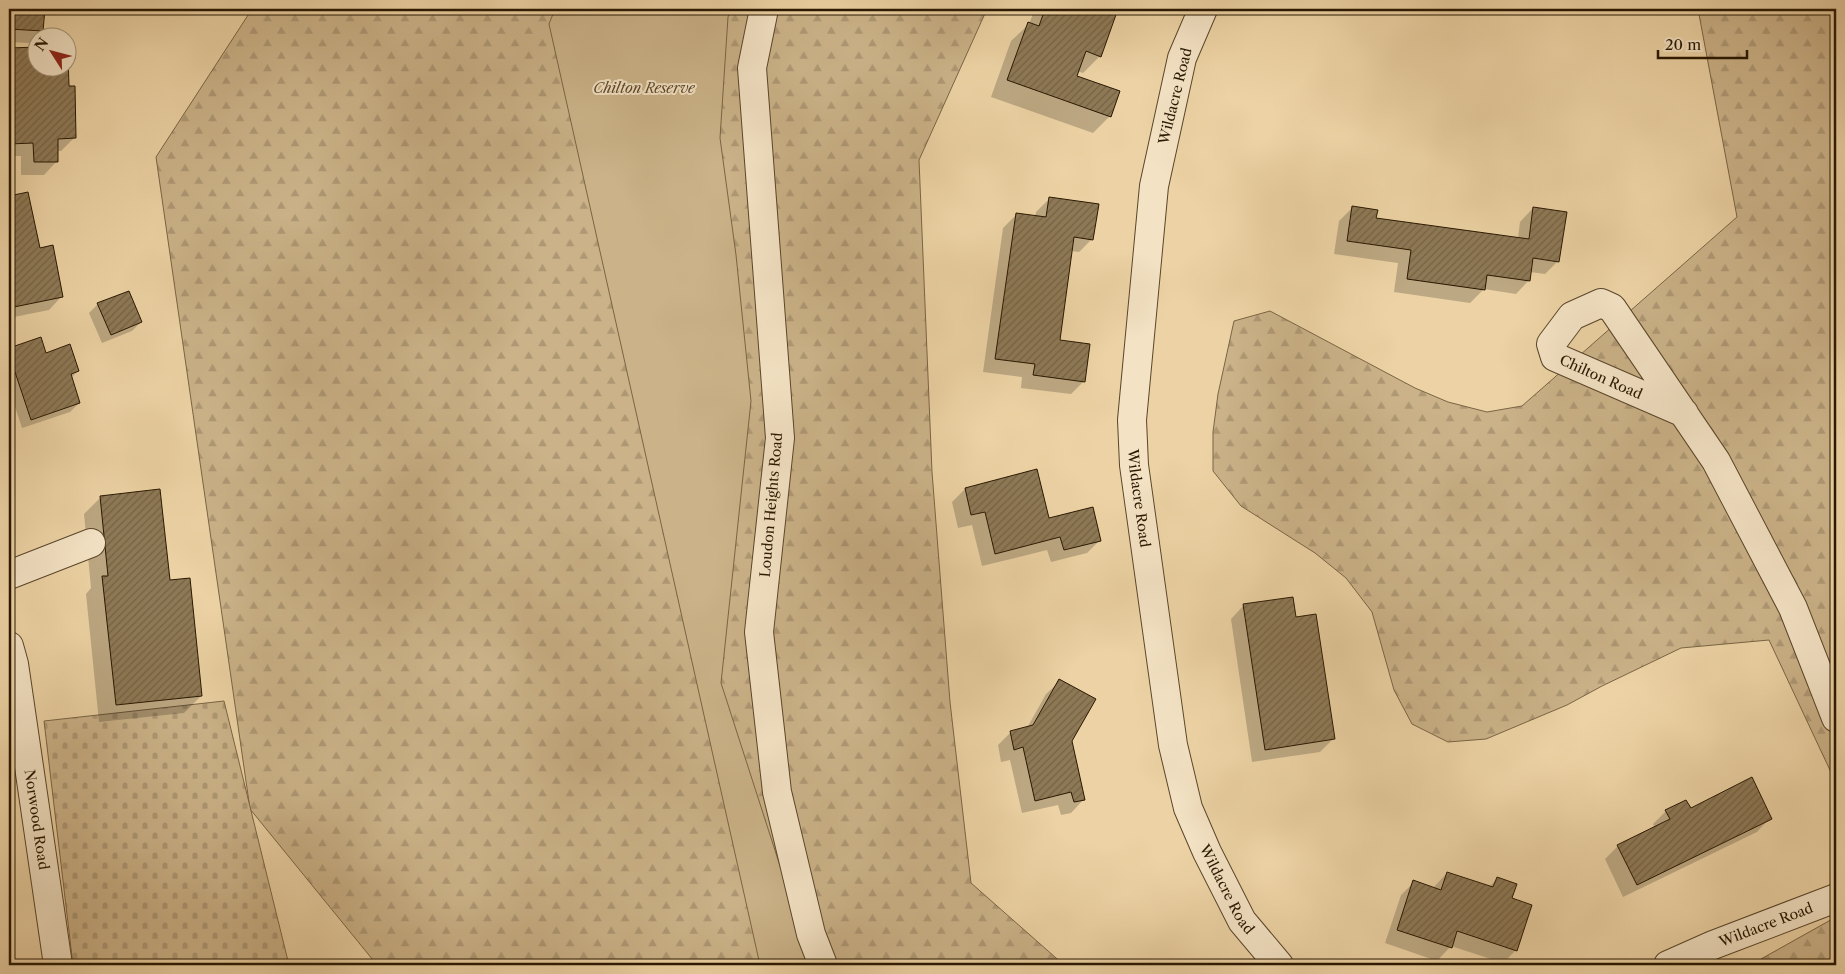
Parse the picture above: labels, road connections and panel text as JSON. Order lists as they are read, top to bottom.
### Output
{
  "streets": {
    "street": [
      "Wildacre Road",
      "Chilton Road",
      "Loudon Heights Road",
      "Norwood Road"
    ]
  },
  "parks": ["Chilton Reserve"],
  "scale_bar": "20 m",
  "north": "top left"
}
